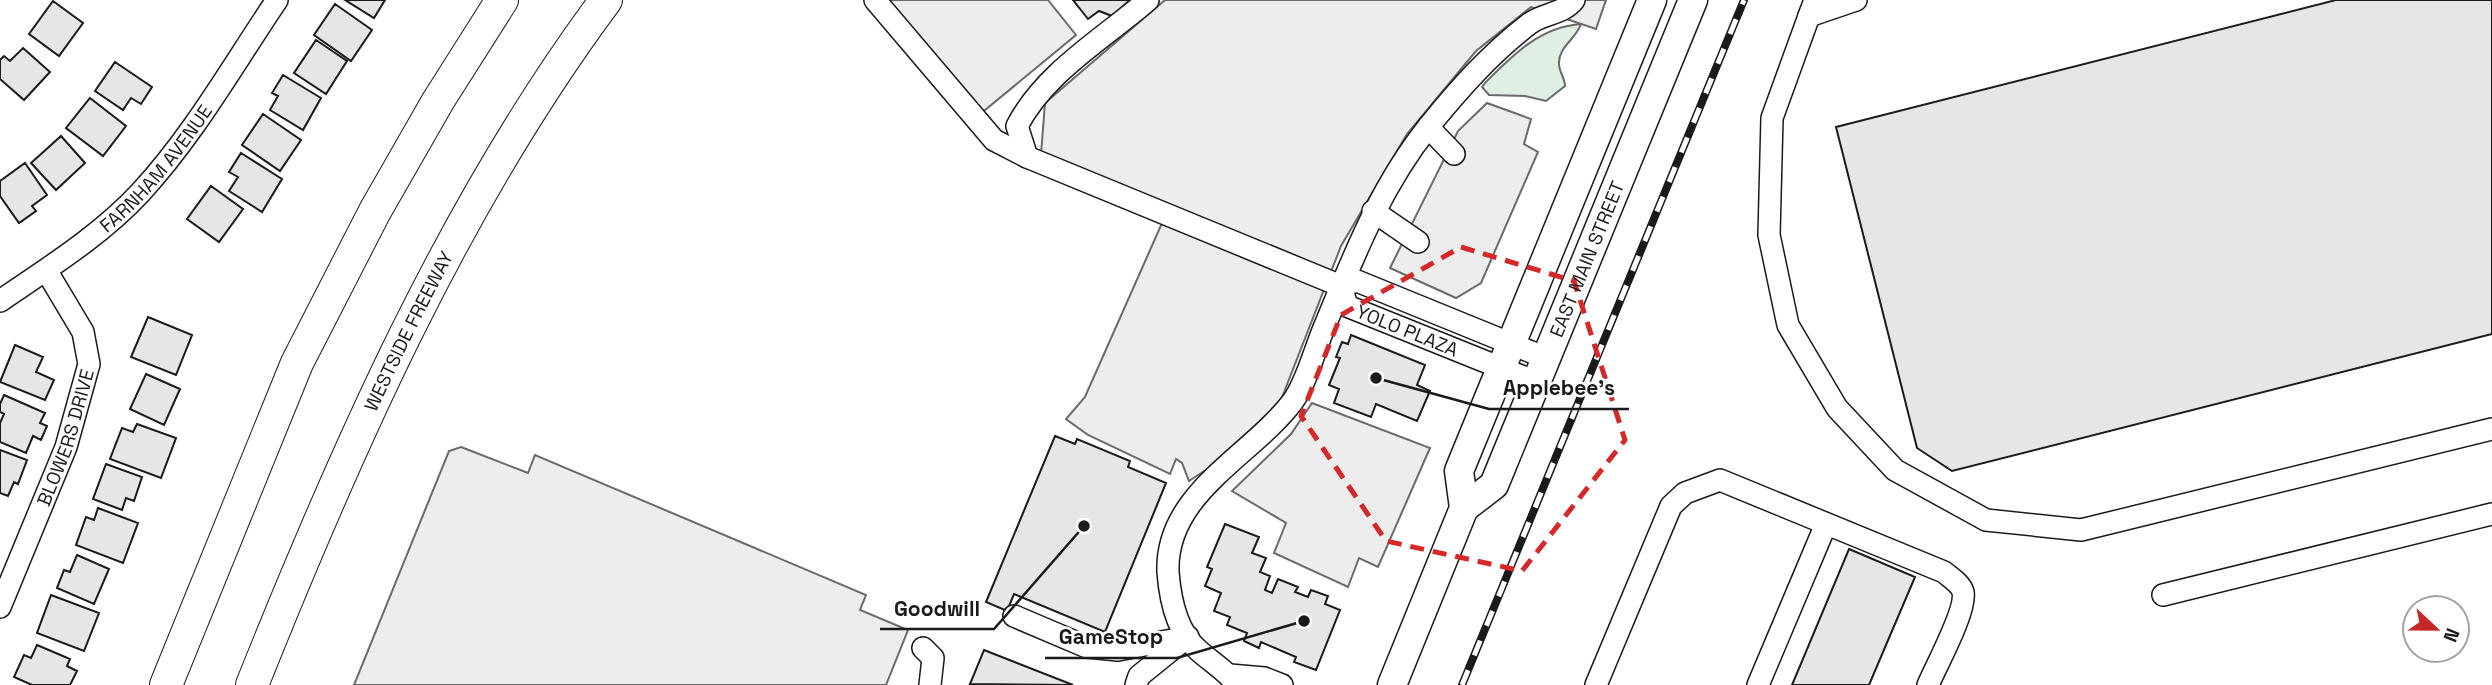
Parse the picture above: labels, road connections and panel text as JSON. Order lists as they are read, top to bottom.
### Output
{
  "streets": {
    "highway": ["WESTSIDE FREEWAY"],
    "main road": ["EAST MAIN STREET"],
    "street": ["FARNHAM AVENUE", "YOLO PLAZA", "BLOWERS DRIVE"]
  },
  "crossings": [
    ["FARNHAM AVENUE", "BLOWERS DRIVE"],
    ["EAST MAIN STREET", "YOLO PLAZA"]
  ],
  "places": ["Applebee's", "Goodwill", "GameStop"],
  "north": "right"
}
